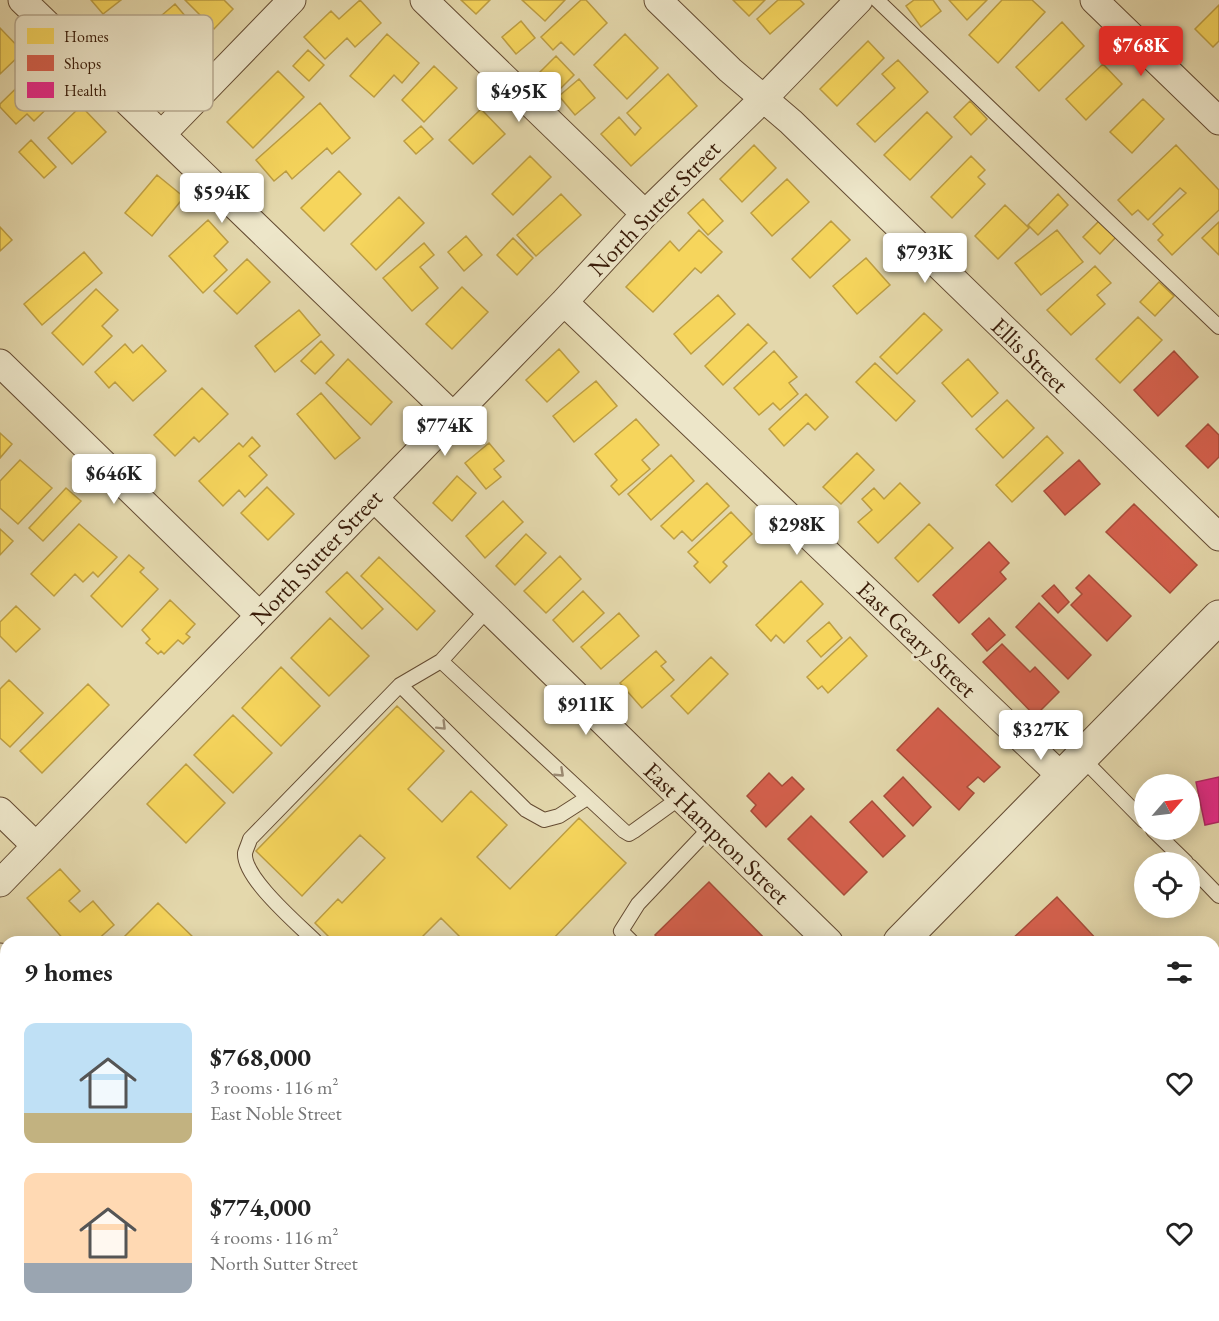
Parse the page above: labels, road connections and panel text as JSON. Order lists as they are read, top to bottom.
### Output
{
  "streets": {
    "street": [
      "North Sutter Street",
      "Ellis Street",
      "East Geary Street",
      "East Hampton Street"
    ]
  },
  "crossings": [
    ["North Sutter Street", "Ellis Street"],
    ["North Sutter Street", "East Geary Street"],
    ["North Sutter Street", "East Hampton Street"]
  ],
  "legend": ["Homes", "Shops", "Health"],
  "north": "top right",
  "page": {
    "price": [
      "$768K",
      "$495K",
      "$594K",
      "$793K",
      "$774K",
      "$646K",
      "$298K",
      "$911K",
      "$327K"
    ],
    "heading": "9 homes",
    "list": [
      {
        "name": "$768,000",
        "note": "3 rooms · 116 m² · East Noble Street"
      },
      {
        "name": "$774,000",
        "note": "4 rooms · 116 m² · North Sutter Street"
      }
    ]
  }
}
